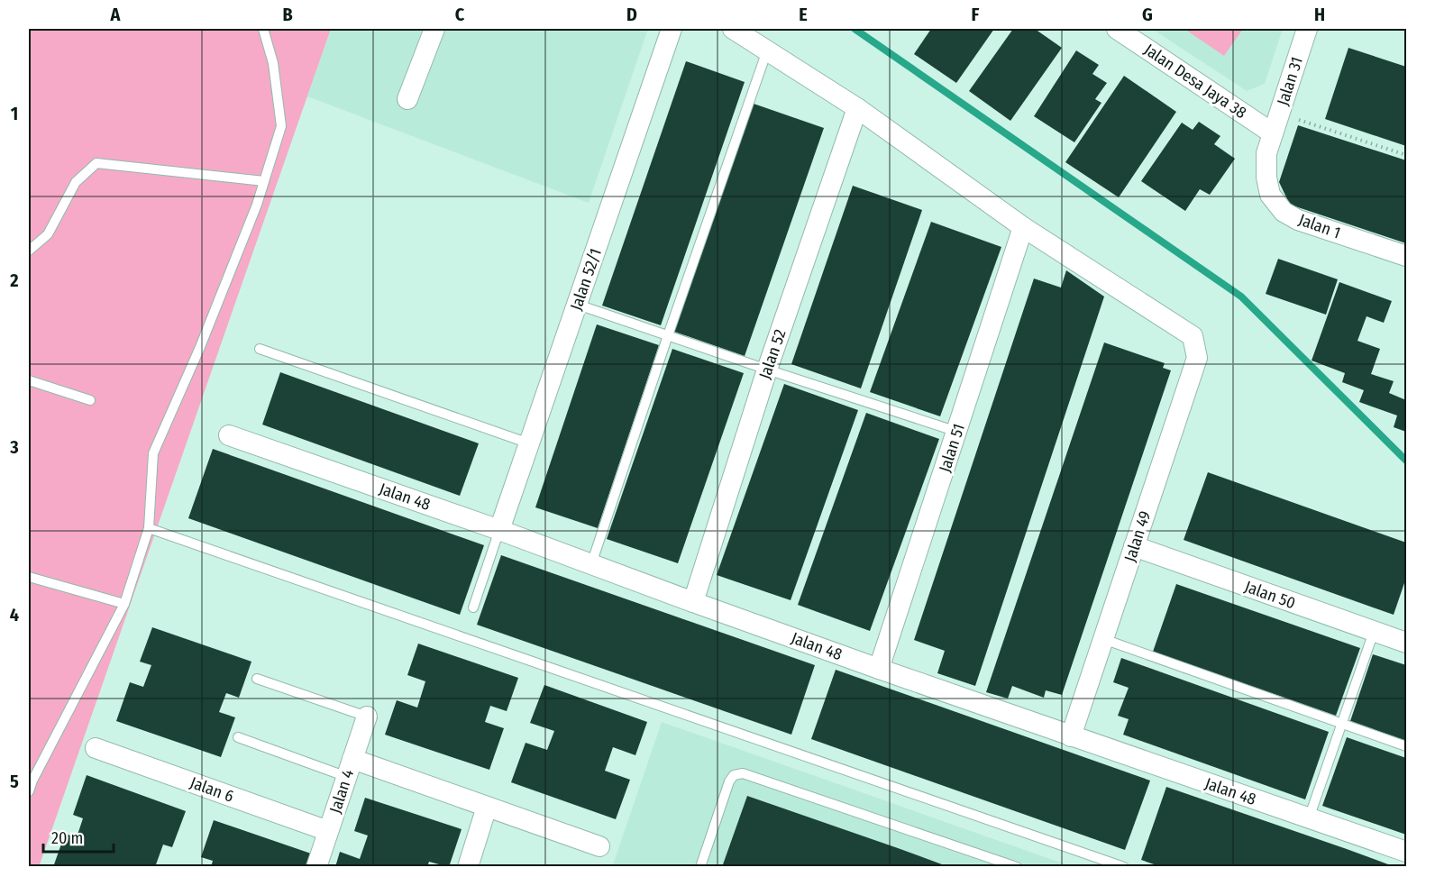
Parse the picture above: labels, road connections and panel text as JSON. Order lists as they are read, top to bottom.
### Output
{
  "streets": {
    "street": [
      "Jalan Desa Jaya 38",
      "Jalan 31",
      "Jalan 1",
      "Jalan 52/1",
      "Jalan 52",
      "Jalan 51",
      "Jalan 48",
      "Jalan 49",
      "Jalan 50",
      "Jalan 6",
      "Jalan 4"
    ]
  },
  "crossings": [
    ["Jalan Desa Jaya 38", "Jalan 31"],
    ["Jalan Desa Jaya 38", "Jalan 1"],
    ["Jalan 31", "Jalan 1"],
    ["Jalan 52/1", "Jalan 48"],
    ["Jalan 52", "Jalan 48"],
    ["Jalan 51", "Jalan 48"],
    ["Jalan 51", "Jalan 49"],
    ["Jalan 48", "Jalan 49"],
    ["Jalan 49", "Jalan 50"],
    ["Jalan 6", "Jalan 4"]
  ],
  "scale_bar": "20 m",
  "grid": {
    "columns": [
      "A",
      "B",
      "C",
      "D",
      "E",
      "F",
      "G",
      "H"
    ],
    "rows": [
      "1",
      "2",
      "3",
      "4",
      "5"
    ]
  }
}
